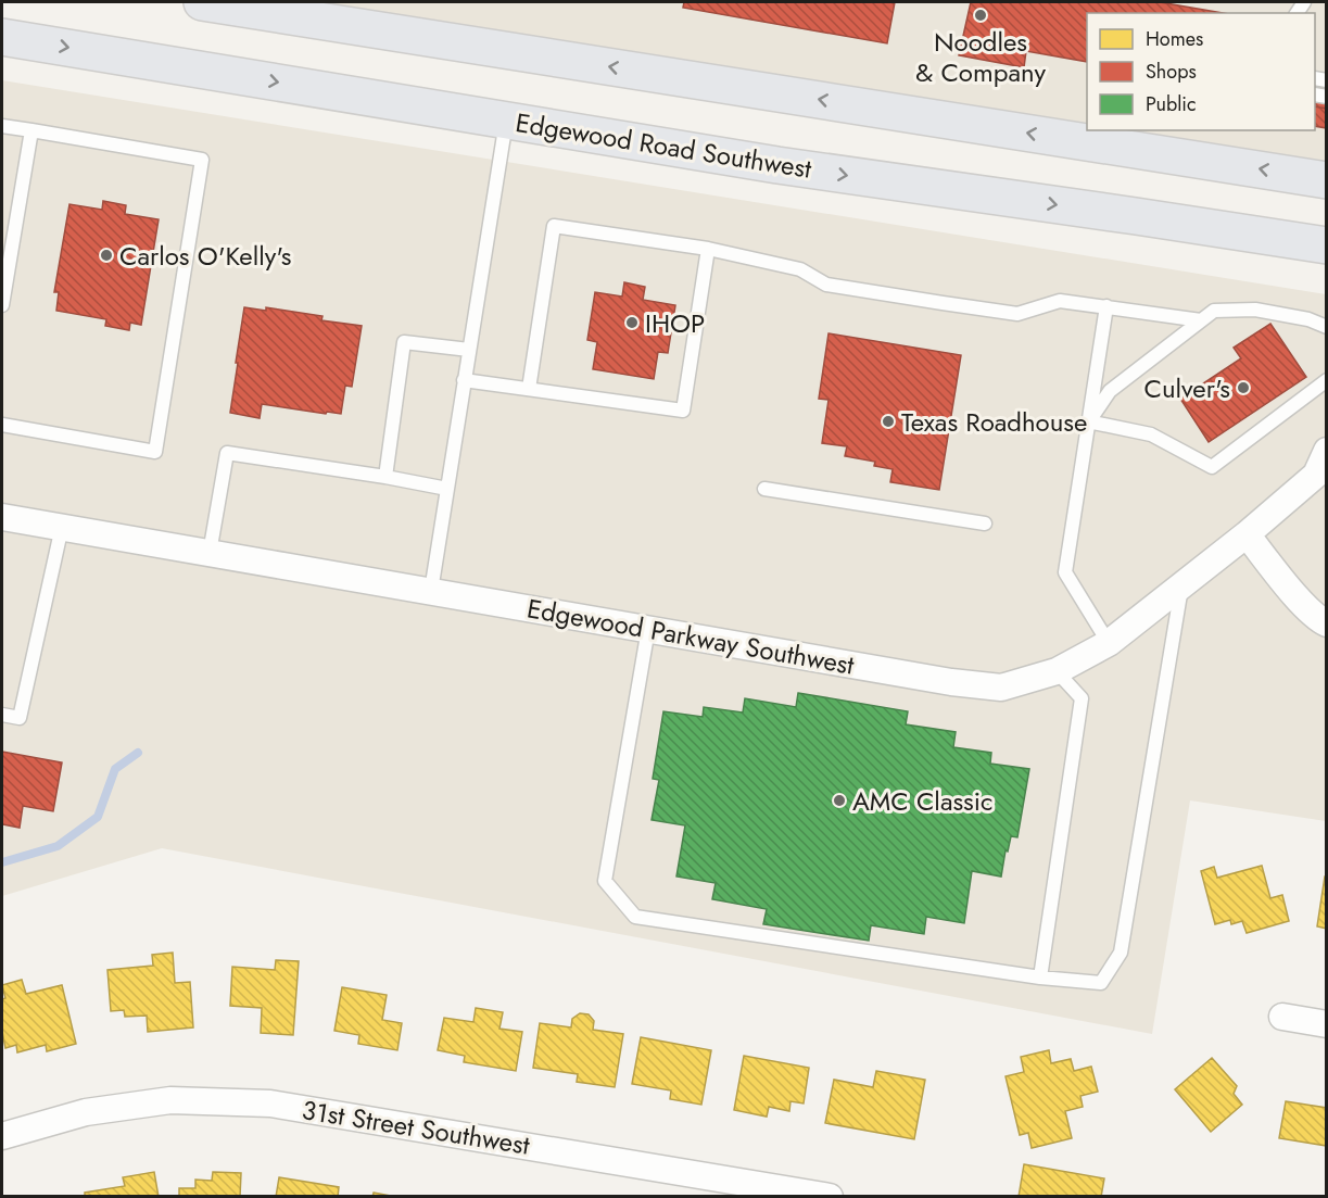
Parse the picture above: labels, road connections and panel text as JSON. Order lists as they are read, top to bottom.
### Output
{
  "streets": {
    "main road": ["Edgewood Road Southwest"],
    "street": ["Edgewood Parkway Southwest", "31st Street Southwest"]
  },
  "places": [
    "Noodles & Company",
    "Carlos O'Kelly's",
    "IHOP",
    "Culver's",
    "Texas Roadhouse",
    "AMC Classic"
  ],
  "legend": ["Homes", "Shops", "Public"]
}
